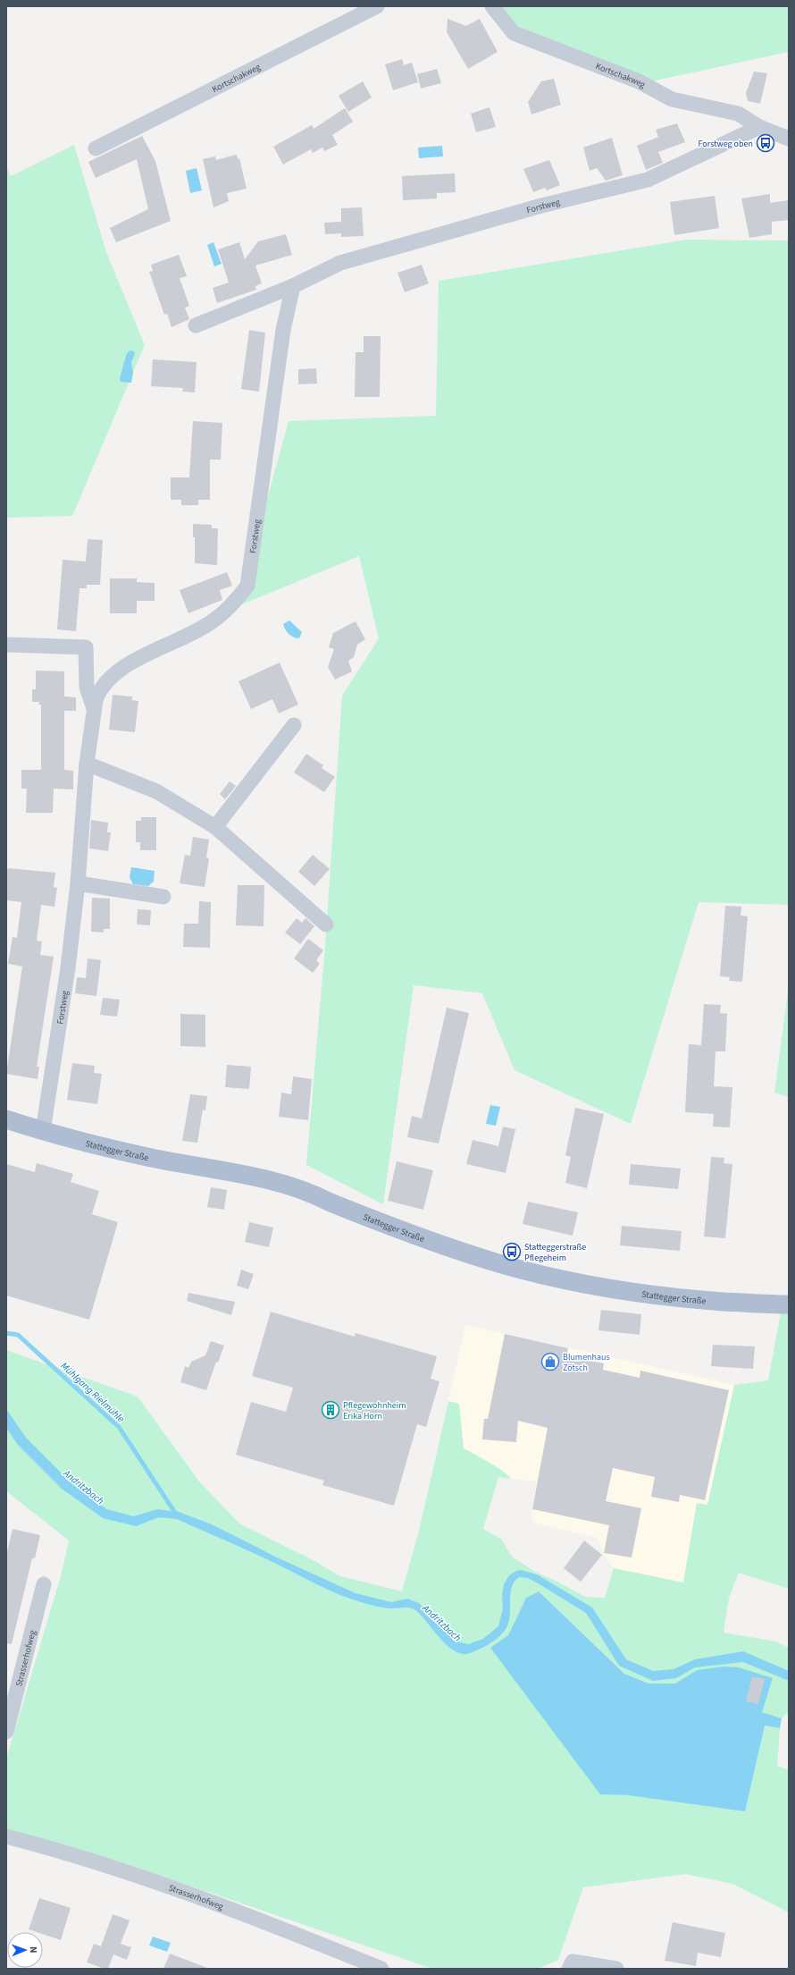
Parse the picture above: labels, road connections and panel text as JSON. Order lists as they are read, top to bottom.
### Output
{
  "streets": {
    "main road": ["Stattegger Straße"],
    "street": ["Kortschakweg", "Forstweg", "Strasserhofweg"]
  },
  "crossings": [
    ["Kortschakweg", "Forstweg"],
    ["Forstweg", "Stattegger Straße"]
  ],
  "water": ["Mühlgang Rielmühle", "Andritzbach"],
  "places": {
    "bus stop": ["Forstweg oben", "Statteggerstraße Pflegeheim"],
    "shop": ["Blumenhaus Zötsch"],
    "building": ["Pflegewohnheim Erika Horn"]
  },
  "north": "right"
}
